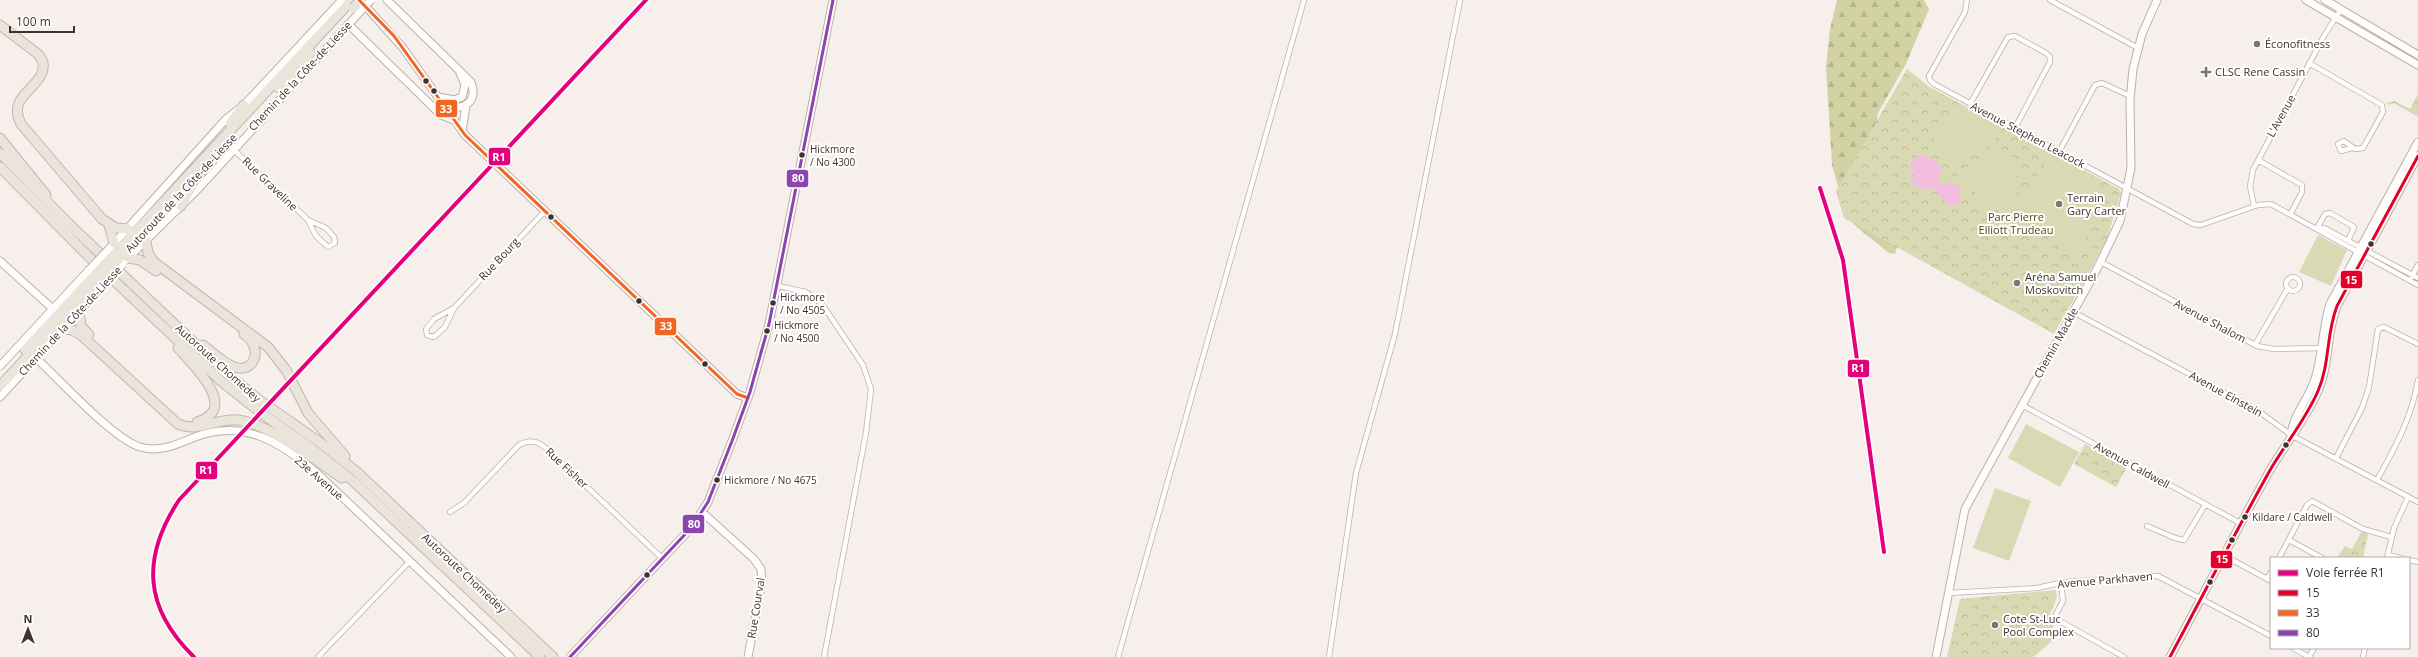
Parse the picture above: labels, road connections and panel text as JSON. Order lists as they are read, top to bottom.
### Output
{
  "streets": {
    "highway": ["Autoroute de la Côte-de-Liesse", "Autoroute Chomedey"],
    "street": [
      "Chemin de la Côte-de-Liesse",
      "L'Avenue",
      "Avenue Stephen Leacock",
      "Rue Graveline",
      "Rue Bourg",
      "Avenue Shalom",
      "Chemin Mackle",
      "Avenue Einstein",
      "Avenue Caldwell",
      "Rue Fisher",
      "23e Avenue",
      "Avenue Parkhaven",
      "Rue Courval"
    ]
  },
  "crossings": [
    ["Chemin de la Côte-de-Liesse", "Rue Graveline"],
    ["Chemin de la Côte-de-Liesse", "Autoroute de la Côte-de-Liesse"],
    ["Chemin de la Côte-de-Liesse", "23e Avenue"],
    ["L'Avenue", "Avenue Stephen Leacock"],
    ["Avenue Stephen Leacock", "Chemin Mackle"],
    ["Avenue Shalom", "Chemin Mackle"],
    ["Chemin Mackle", "Avenue Einstein"],
    ["Chemin Mackle", "Avenue Caldwell"],
    ["Chemin Mackle", "Avenue Parkhaven"]
  ],
  "parks": ["Parc Pierre Elliott Trudeau"],
  "places": {
    "other": [
      "Éconofitness",
      "Hickmore / No 4300",
      "Terrain Gary Carter",
      "Aréna Samuel Moskovitch",
      "Hickmore / No 4505",
      "Hickmore / No 4500",
      "Hickmore / No 4675",
      "Kildare / Caldwell",
      "Cote St-Luc Pool Complex"
    ],
    "health": ["CLSC Rene Cassin"]
  },
  "lines": [
    "rail line R1",
    "transit line 33",
    "transit line 80",
    "transit line 15"
  ],
  "legend": [
    "Voie ferrée R1",
    "15",
    "33",
    "80"
  ],
  "scale_bar": "100 m",
  "north": "top"
}
